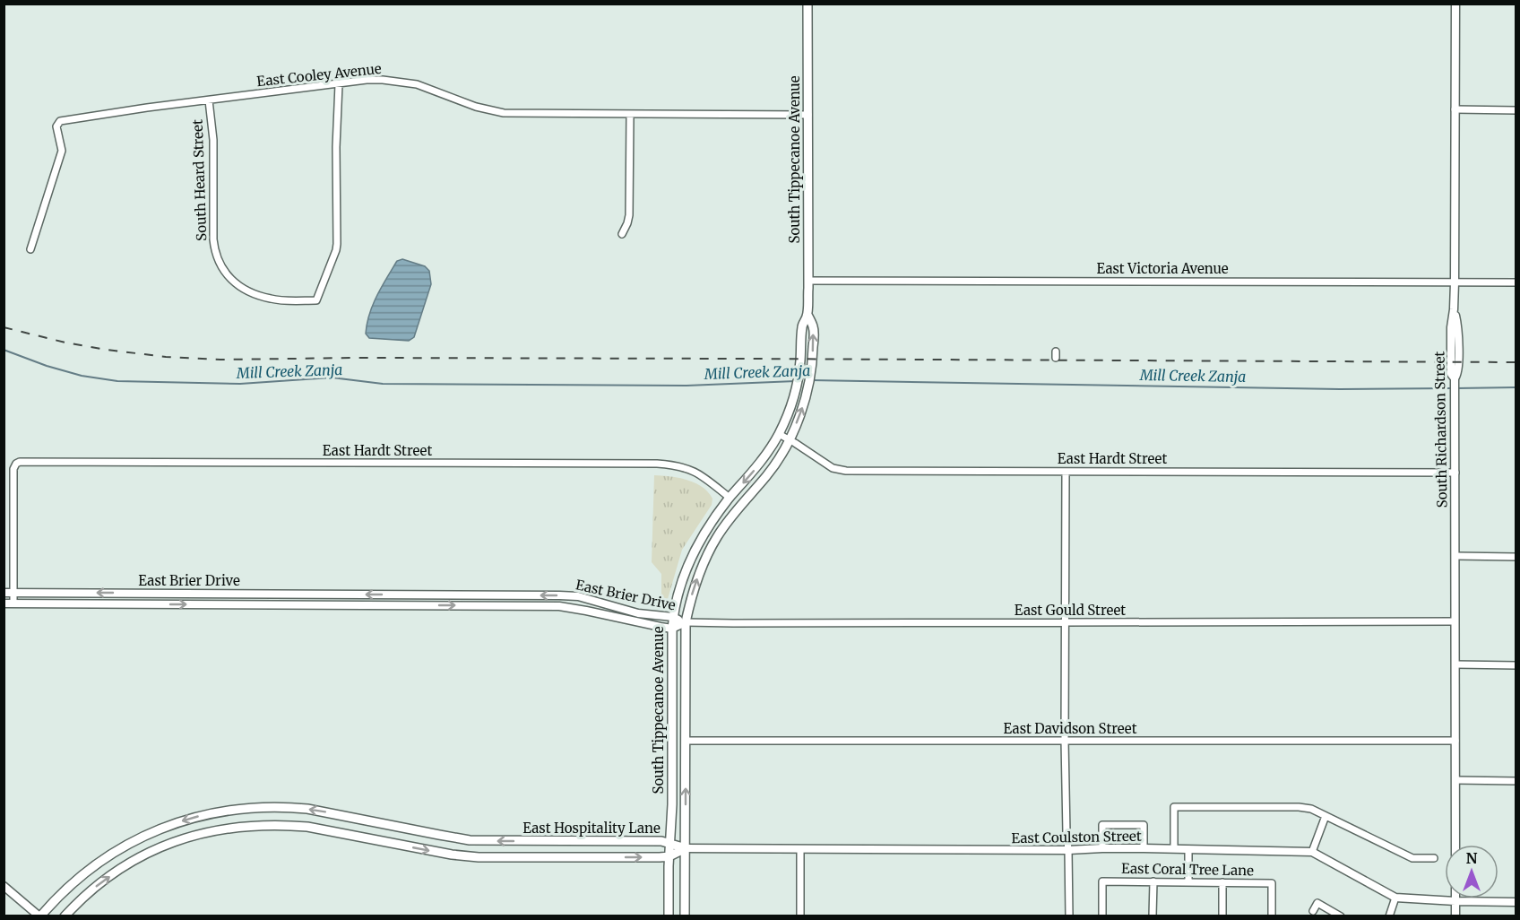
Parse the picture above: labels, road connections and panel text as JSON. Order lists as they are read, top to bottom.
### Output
{
  "streets": {
    "main road": ["South Tippecanoe Avenue", "East Hospitality Lane"],
    "street": [
      "East Cooley Avenue",
      "South Heard Street",
      "East Victoria Avenue",
      "South Richardson Street",
      "East Hardt Street",
      "East Brier Drive",
      "East Gould Street",
      "East Davidson Street",
      "East Coulston Street",
      "East Coral Tree Lane"
    ]
  },
  "crossings": [
    ["East Cooley Avenue", "South Tippecanoe Avenue"],
    ["East Cooley Avenue", "South Heard Street"],
    ["South Tippecanoe Avenue", "East Victoria Avenue"],
    ["South Tippecanoe Avenue", "East Hardt Street"],
    ["South Tippecanoe Avenue", "East Brier Drive"],
    ["South Tippecanoe Avenue", "East Gould Street"],
    ["South Tippecanoe Avenue", "East Davidson Street"],
    ["South Tippecanoe Avenue", "East Hospitality Lane"],
    ["South Tippecanoe Avenue", "East Coulston Street"],
    ["East Victoria Avenue", "South Richardson Street"],
    ["South Richardson Street", "East Hardt Street"],
    ["South Richardson Street", "East Gould Street"],
    ["South Richardson Street", "East Davidson Street"],
    ["East Hardt Street", "East Brier Drive"],
    ["East Brier Drive", "East Gould Street"],
    ["East Hospitality Lane", "East Coulston Street"]
  ],
  "water": ["Mill Creek Zanja"],
  "north": "top"
}
